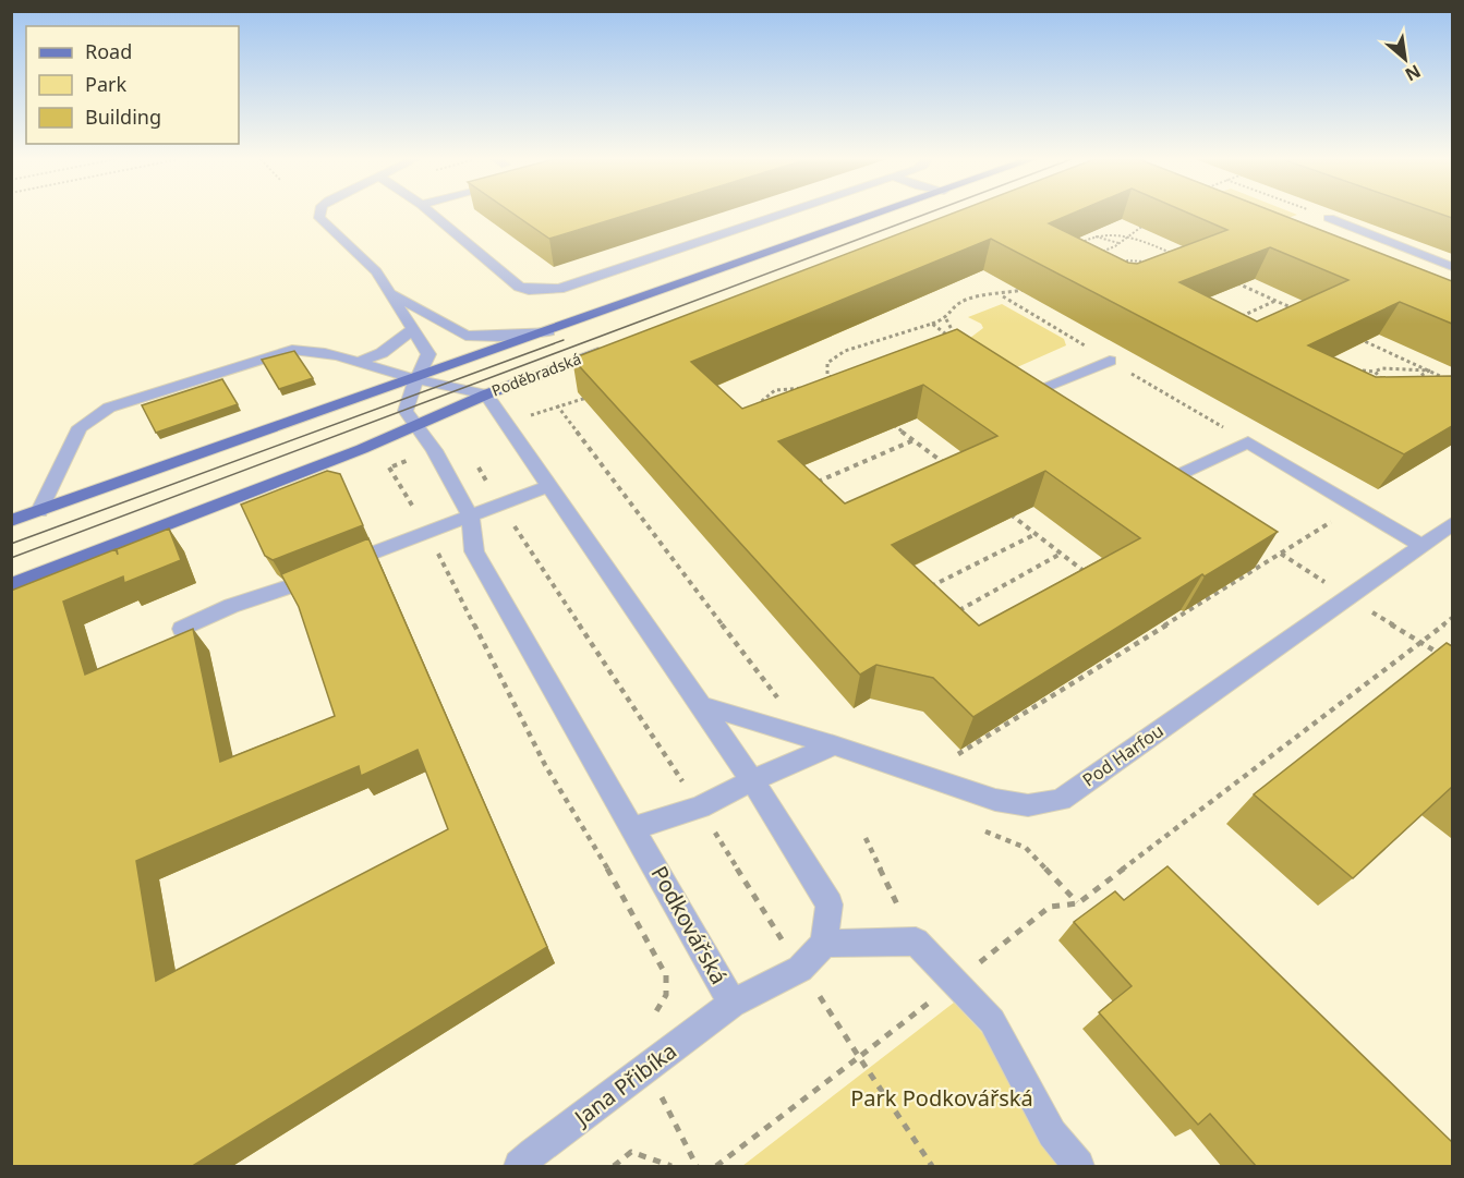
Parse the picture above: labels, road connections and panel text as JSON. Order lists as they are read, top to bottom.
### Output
{
  "streets": {
    "main road": ["Poděbradská"],
    "street": ["Pod Harfou", "Podkovářská", "Jana Přibíka"]
  },
  "crossings": [
    ["Poděbradská", "Podkovářská"],
    ["Podkovářská", "Jana Přibíka"]
  ],
  "parks": ["Park Podkovářská"],
  "legend": ["Road", "Park", "Building"],
  "north": "bottom right"
}
